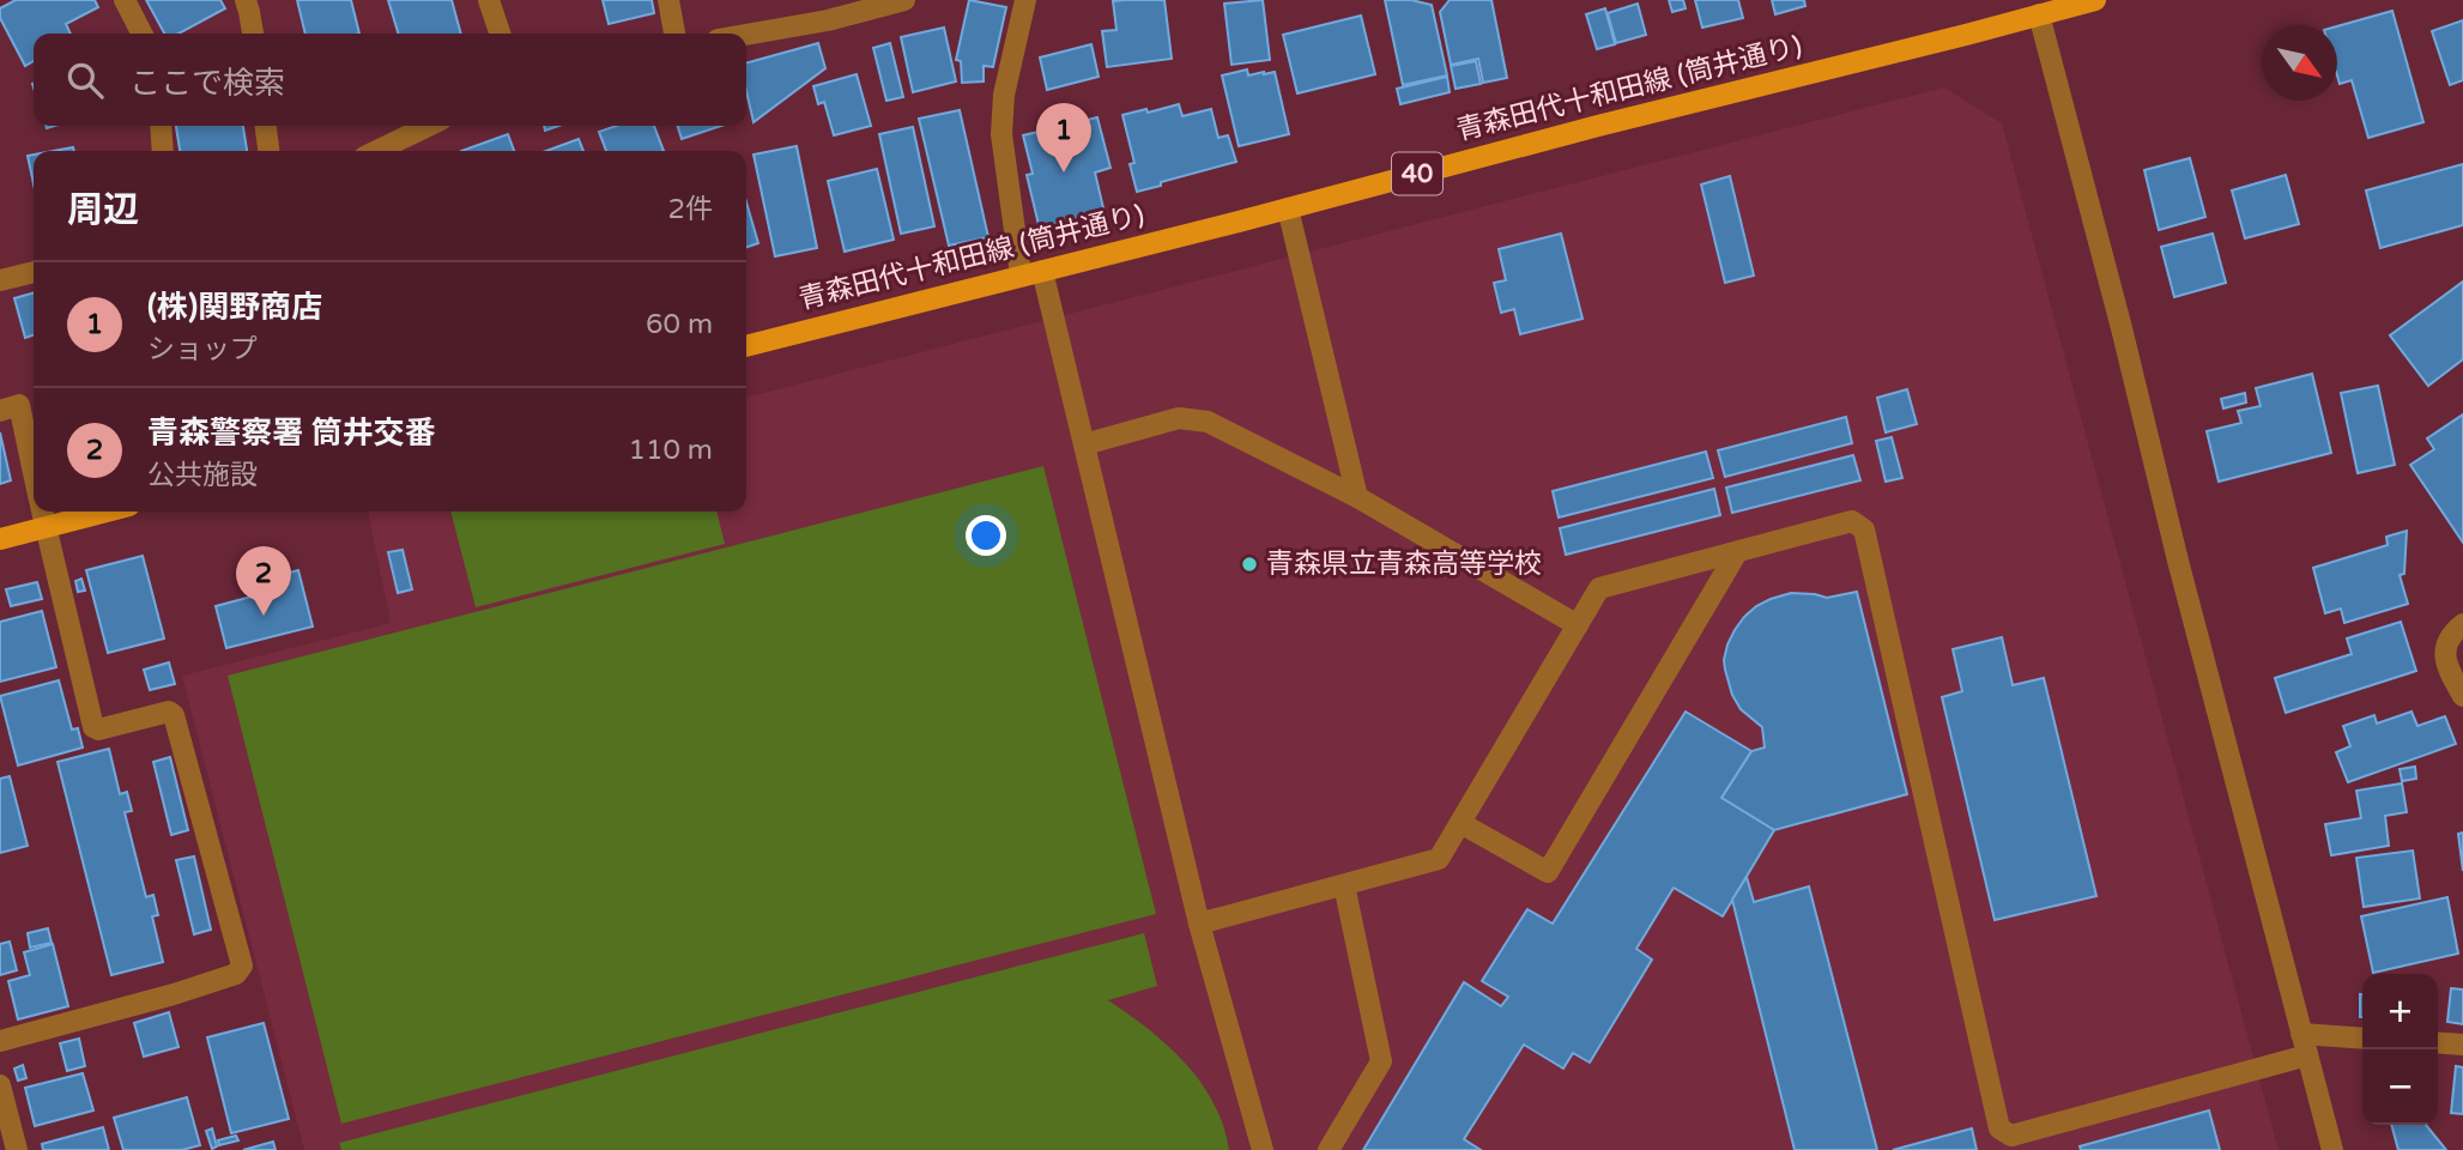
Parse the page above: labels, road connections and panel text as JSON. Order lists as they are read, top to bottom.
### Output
{
  "streets": {
    "main road": ["青森田代十和田線 (筒井通り)", "40"]
  },
  "places": ["青森県立青森高等学校"],
  "north": "bottom right",
  "page": {
    "search": "ここで検索",
    "pins": ["1", "2"],
    "heading": ["周辺", "2件"],
    "list": [
      {
        "mark": "1",
        "name": "(株)関野商店",
        "note": "ショップ",
        "value": "60 m"
      },
      {
        "mark": "2",
        "name": "青森警察署 筒井交番",
        "note": "公共施設",
        "value": "110 m"
      }
    ],
    "map_buttons": ["+", "−"]
  }
}
